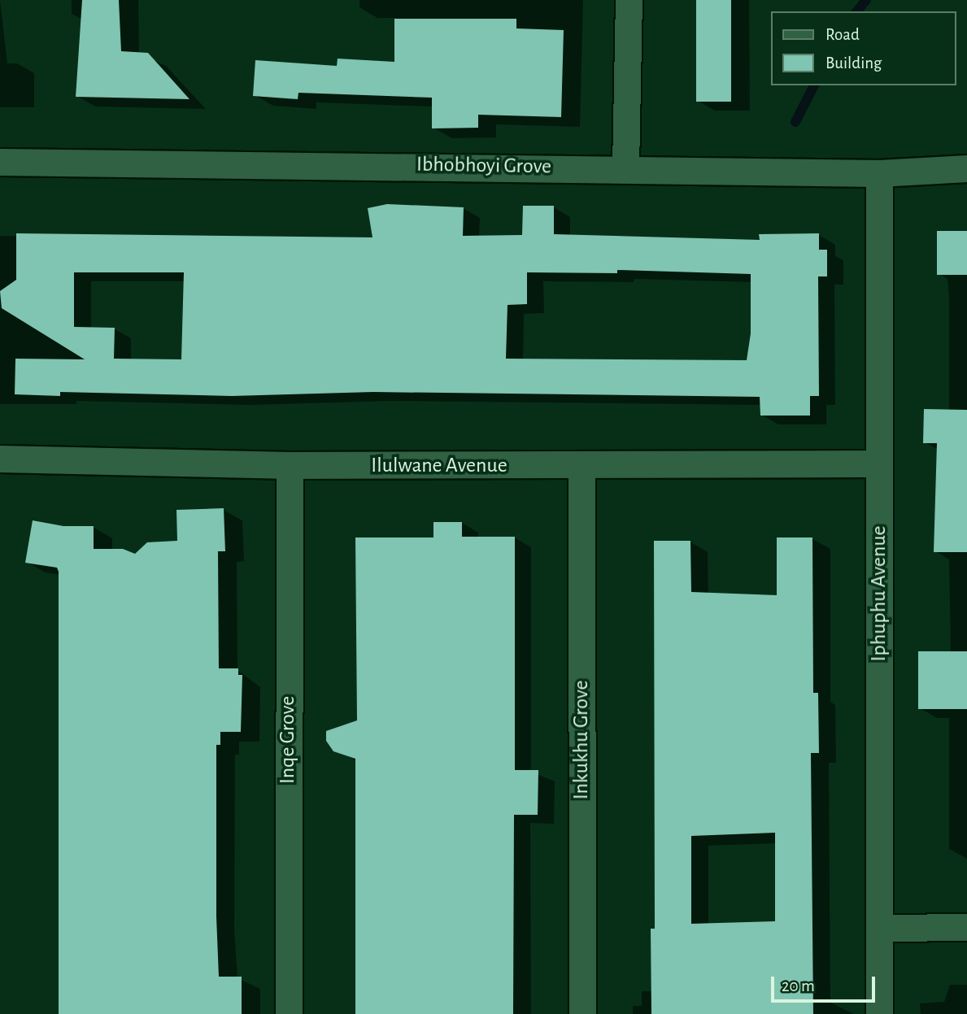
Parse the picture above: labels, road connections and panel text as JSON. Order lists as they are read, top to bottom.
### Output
{
  "streets": {
    "street": [
      "Ibhobhoyi Grove",
      "Ilulwane Avenue",
      "Iphuphu Avenue",
      "Inqe Grove",
      "Inkukhu Grove"
    ]
  },
  "crossings": [
    ["Ibhobhoyi Grove", "Iphuphu Avenue"],
    ["Ilulwane Avenue", "Iphuphu Avenue"],
    ["Ilulwane Avenue", "Inqe Grove"],
    ["Ilulwane Avenue", "Inkukhu Grove"]
  ],
  "legend": ["Road", "Building"],
  "scale_bar": "20 m"
}
